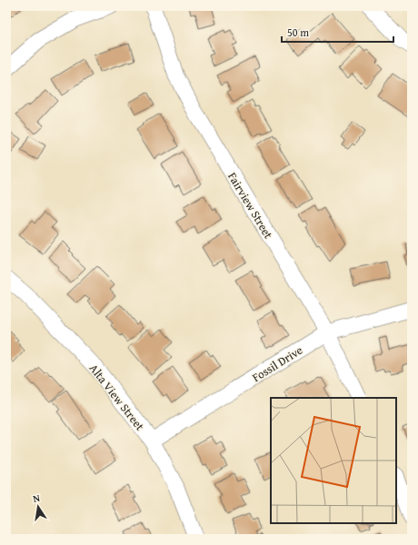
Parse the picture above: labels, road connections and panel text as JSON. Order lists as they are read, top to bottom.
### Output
{
  "streets": {
    "street": ["Fairview Street", "Fossil Drive", "Alta View Street"]
  },
  "crossings": [
    ["Fairview Street", "Fossil Drive"],
    ["Fossil Drive", "Alta View Street"]
  ],
  "scale_bar": "50 m",
  "north": "top"
}
